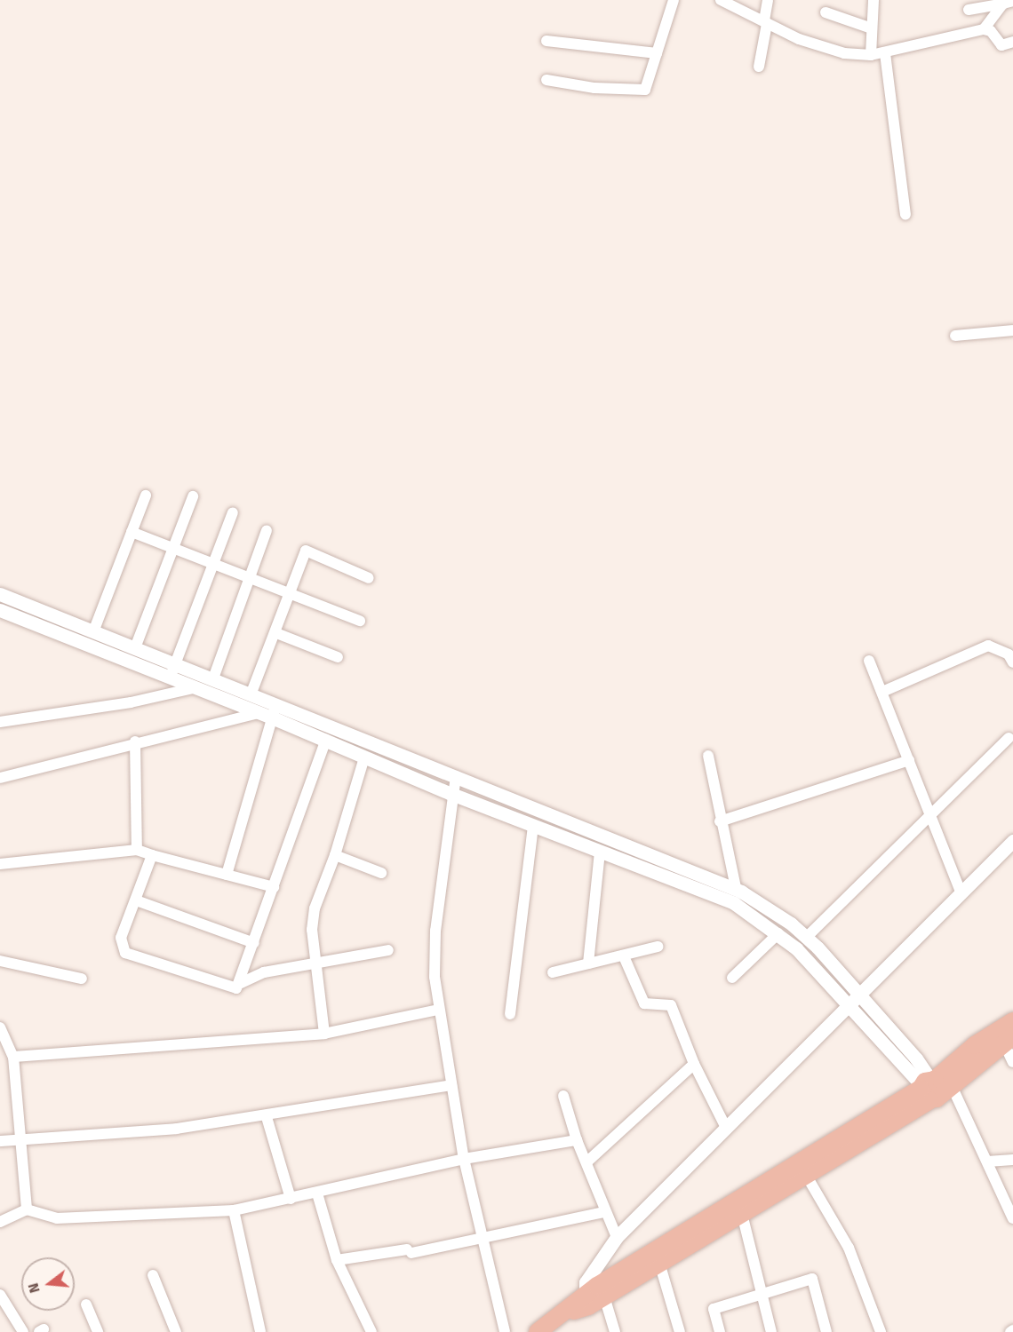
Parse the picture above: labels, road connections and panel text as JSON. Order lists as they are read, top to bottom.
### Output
{
  "north": "left"
}
